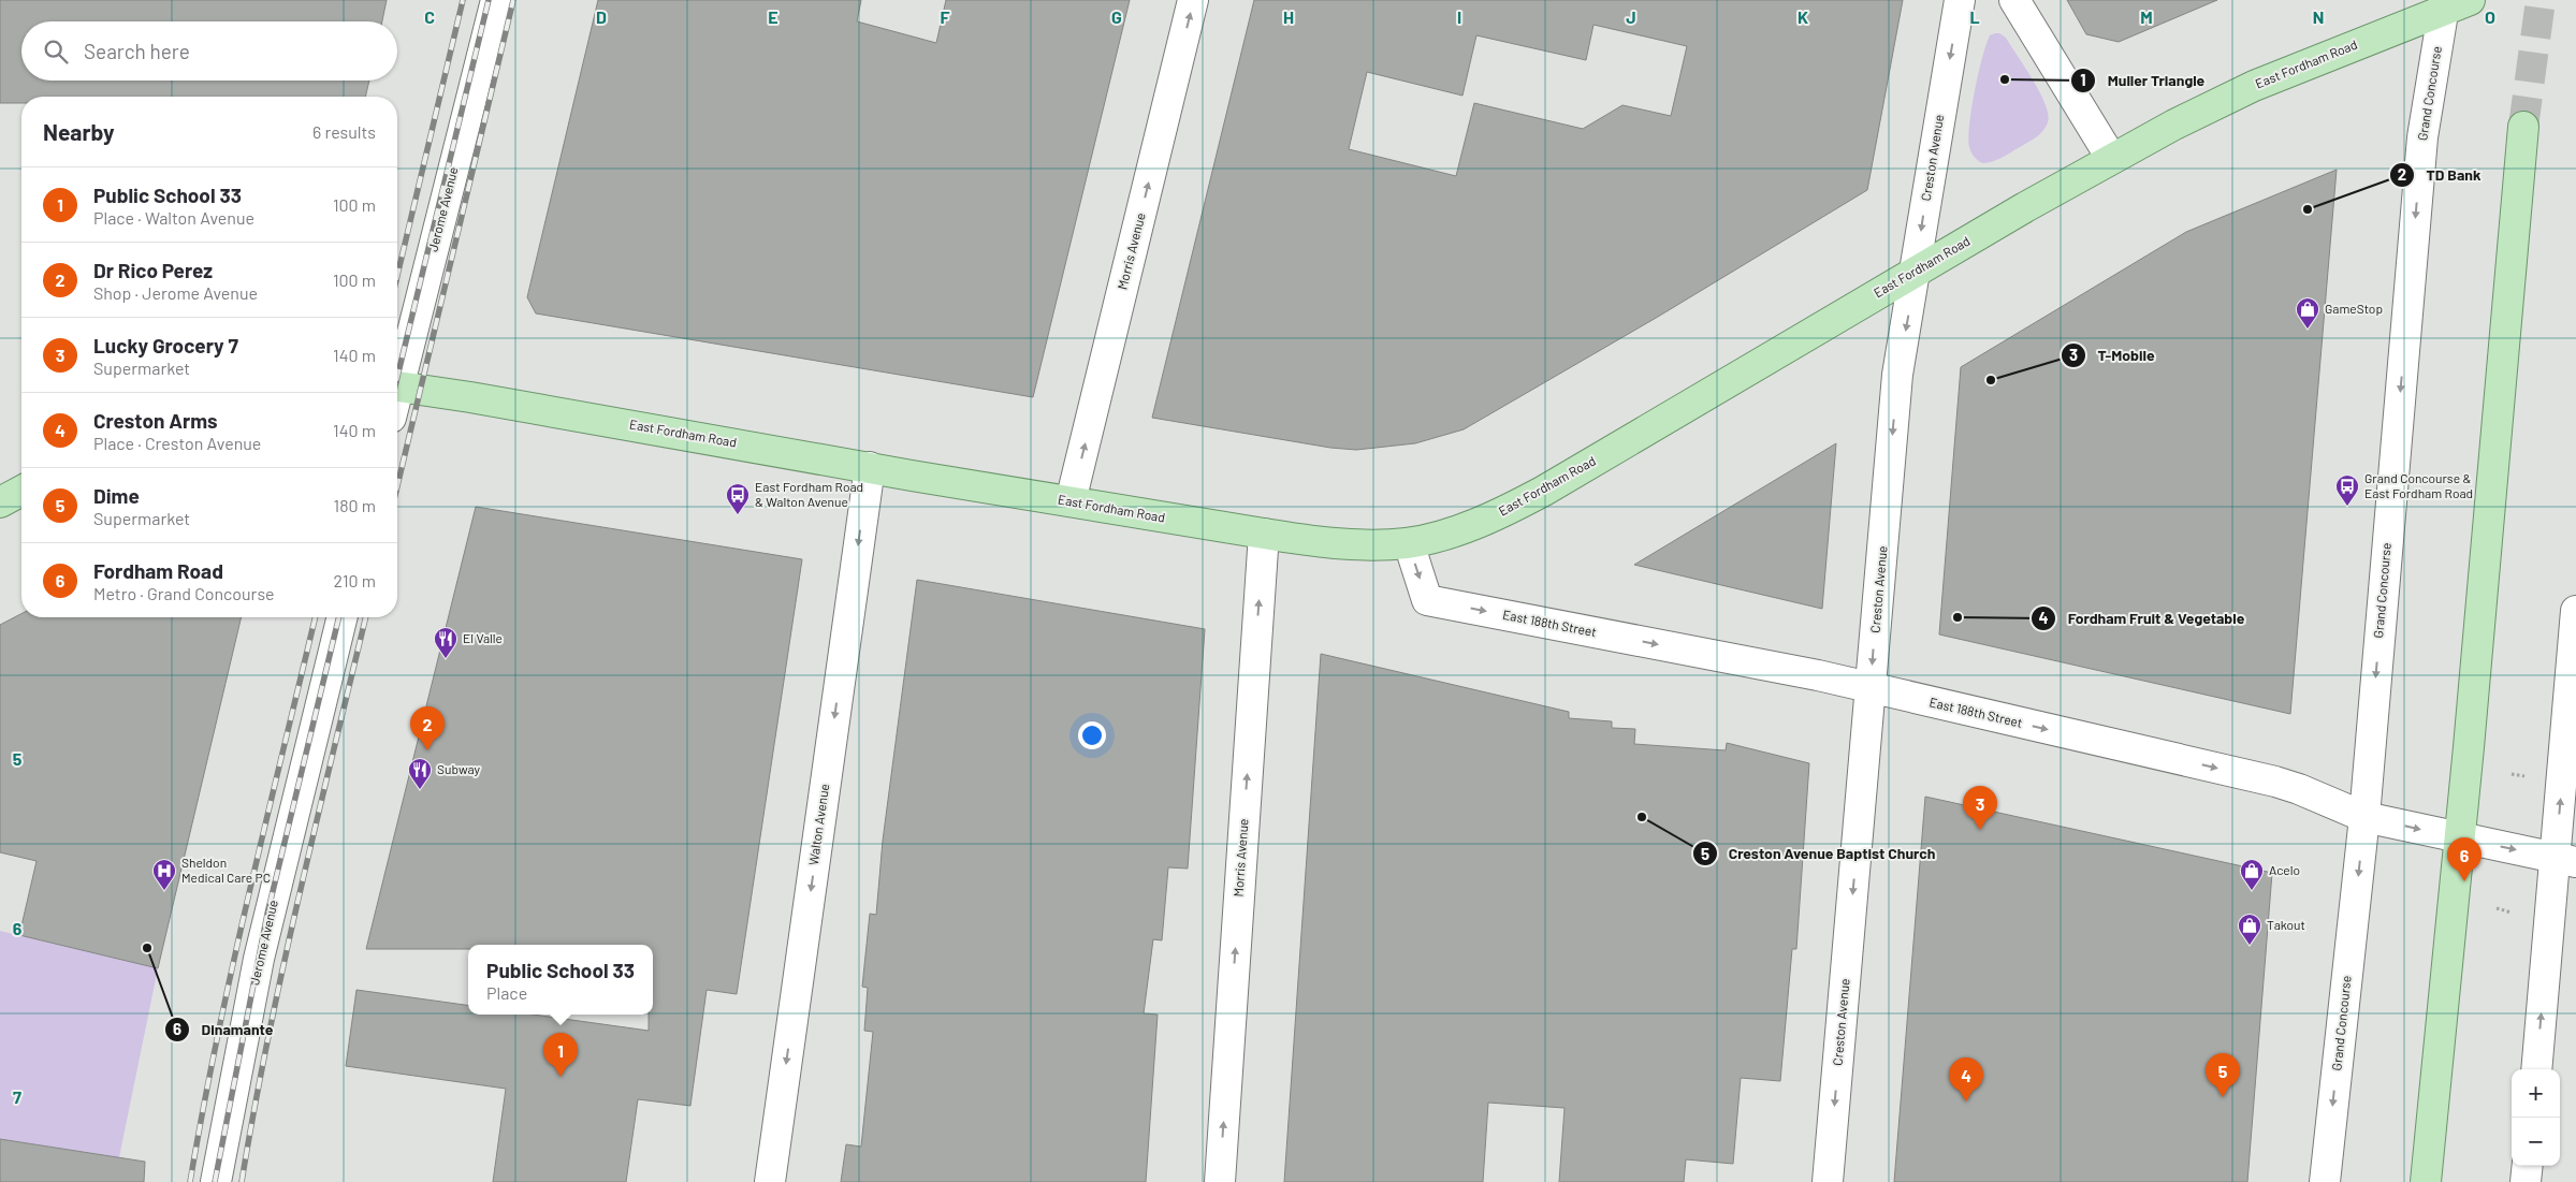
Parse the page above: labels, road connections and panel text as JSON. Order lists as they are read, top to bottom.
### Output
{
  "streets": {
    "main road": ["East Fordham Road"],
    "street": [
      "Grand Concourse",
      "Creston Avenue",
      "Jerome Avenue",
      "Morris Avenue",
      "East 188th Street",
      "Walton Avenue"
    ]
  },
  "crossings": [
    ["East Fordham Road", "Grand Concourse"],
    ["East Fordham Road", "Creston Avenue"],
    ["East Fordham Road", "Morris Avenue"],
    ["East Fordham Road", "East 188th Street"],
    ["East Fordham Road", "Walton Avenue"],
    ["Grand Concourse", "East 188th Street"],
    ["Creston Avenue", "East 188th Street"]
  ],
  "one_way": [
    "Creston Avenue",
    "Morris Avenue",
    "East 188th Street",
    "Walton Avenue"
  ],
  "places": {
    "other": [
      "Muller Triangle",
      "TD Bank",
      "T-Mobile",
      "Fordham Fruit & Vegetable",
      "Creston Avenue Baptist Church",
      "Dinamante"
    ],
    "shop": ["GameStop", "Acelo", "Takout"],
    "bus stop": ["Grand Concourse & East Fordham Road", "East Fordham Road & Walton Avenue"],
    "restaurant": ["El Valle", "Subway"],
    "hospital": ["Sheldon Medical Care PC"]
  },
  "page": {
    "search": "Search here",
    "heading": ["Nearby", "6 results"],
    "list": [
      {
        "mark": "1",
        "name": "Public School 33",
        "note": "Place · Walton Avenue",
        "value": "100 m"
      },
      {
        "mark": "2",
        "name": "Dr Rico Perez",
        "note": "Shop · Jerome Avenue",
        "value": "100 m"
      },
      {
        "mark": "3",
        "name": "Lucky Grocery 7",
        "note": "Supermarket",
        "value": "140 m"
      },
      {
        "mark": "4",
        "name": "Creston Arms",
        "note": "Place · Creston Avenue",
        "value": "140 m"
      },
      {
        "mark": "5",
        "name": "Dime",
        "note": "Supermarket",
        "value": "180 m"
      },
      {
        "mark": "6",
        "name": "Fordham Road",
        "note": "Metro · Grand Concourse",
        "value": "210 m"
      }
    ],
    "pins": [
      "2",
      "3",
      "6",
      "1",
      "5",
      "4"
    ],
    "popup": ["Public School 33", "Place"],
    "map_buttons": ["+", "−"]
  },
  "grid": {
    "columns": [
      "C",
      "D",
      "E",
      "F",
      "G",
      "H",
      "I",
      "J",
      "K",
      "L",
      "M",
      "N",
      "O"
    ],
    "rows": ["5", "6", "7"]
  }
}
